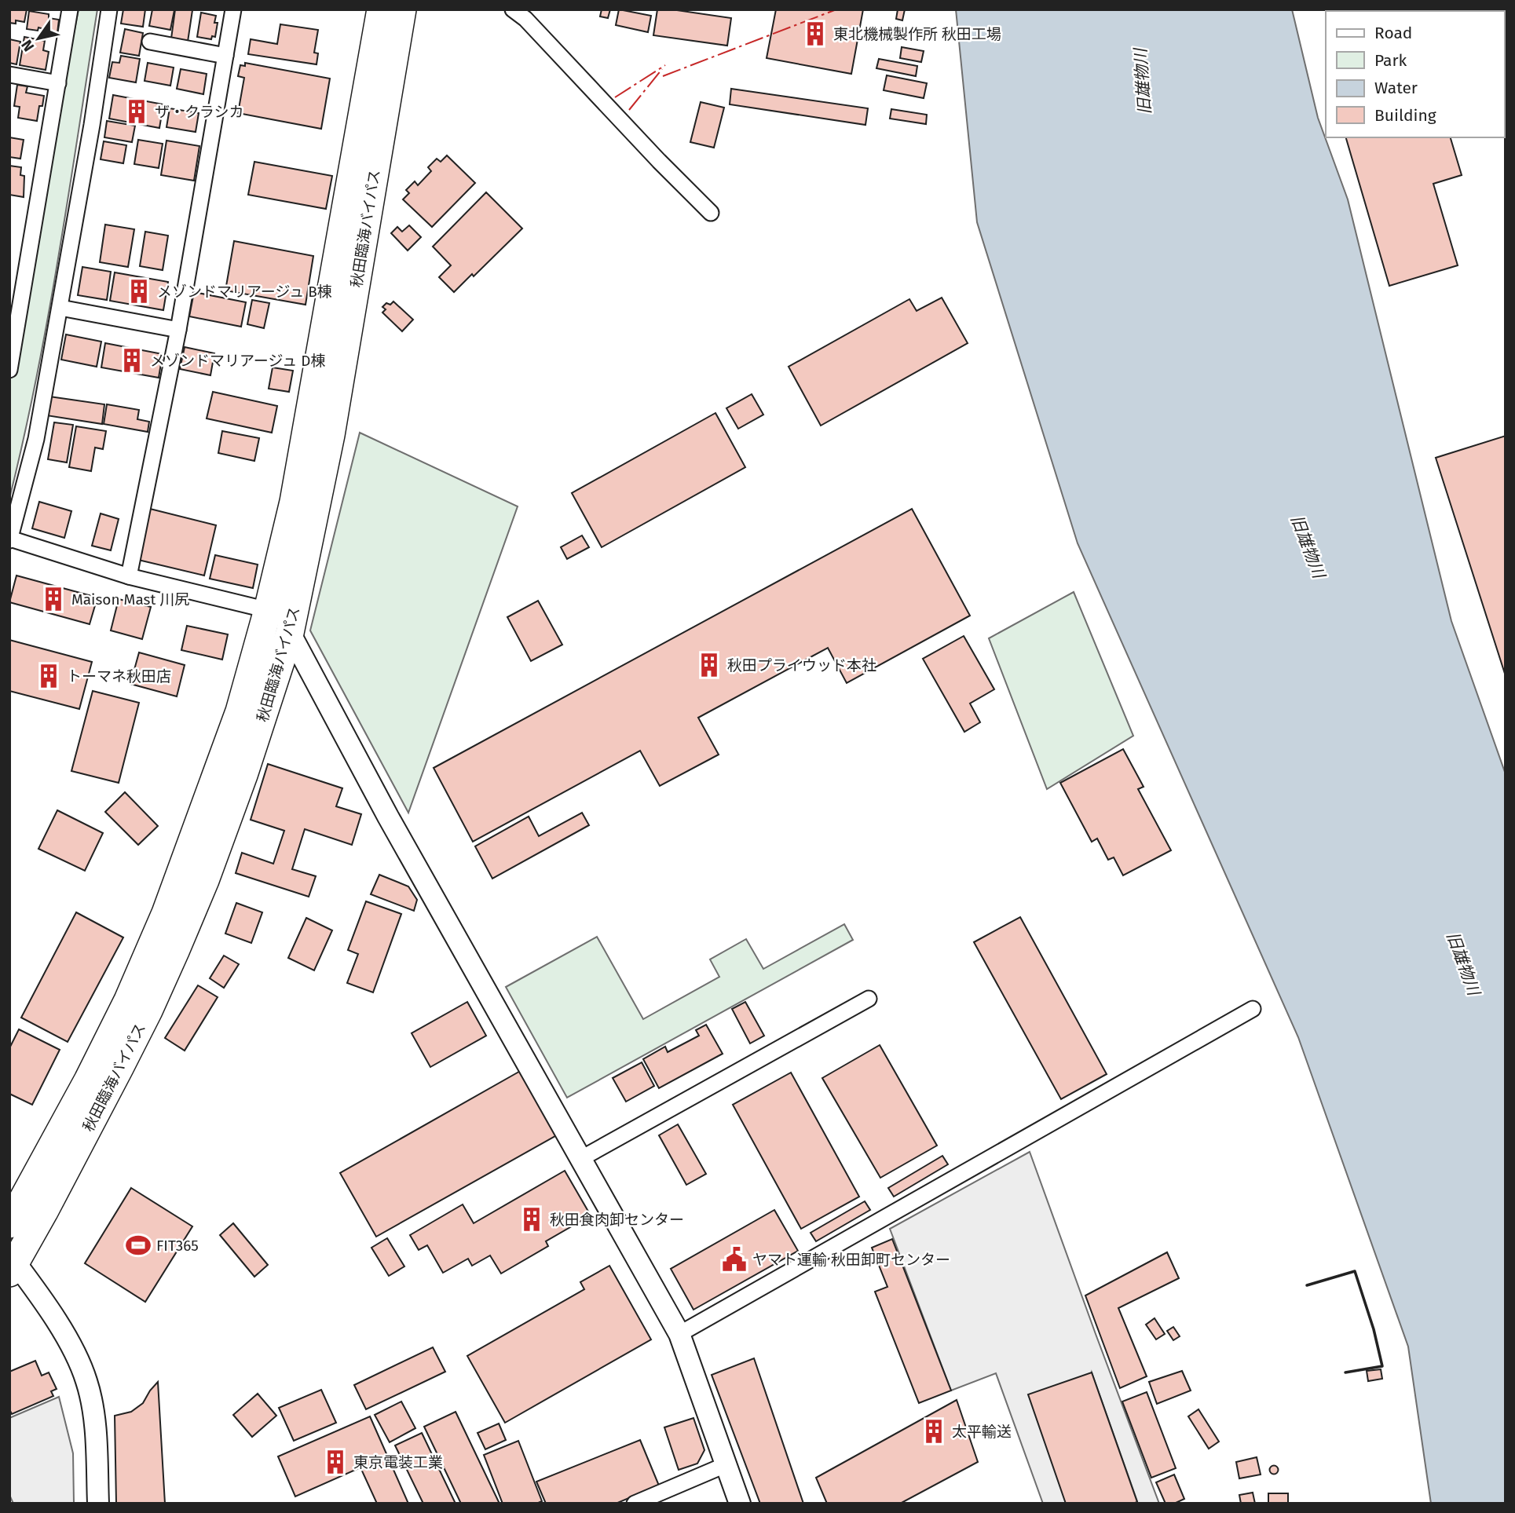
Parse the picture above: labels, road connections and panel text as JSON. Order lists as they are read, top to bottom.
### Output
{
  "streets": {
    "highway": ["秋田臨海バイパス"]
  },
  "water": ["旧雄物川"],
  "places": {
    "building": [
      "東北機械製作所 秋田工場",
      "ザ・クラシカ",
      "メゾンドマリアージュ B棟",
      "メゾンドマリアージュ D棟",
      "Maison Mast 川尻",
      "秋田プライウッド本社",
      "トーマネ秋田店",
      "秋田食肉卸センター",
      "太平輸送",
      "東京電装工業"
    ],
    "sports": ["FIT365"],
    "public building": ["ヤマト運輸 秋田卸町センター"]
  },
  "legend": [
    "Road",
    "Park",
    "Water",
    "Building"
  ],
  "north": "bottom left"
}
